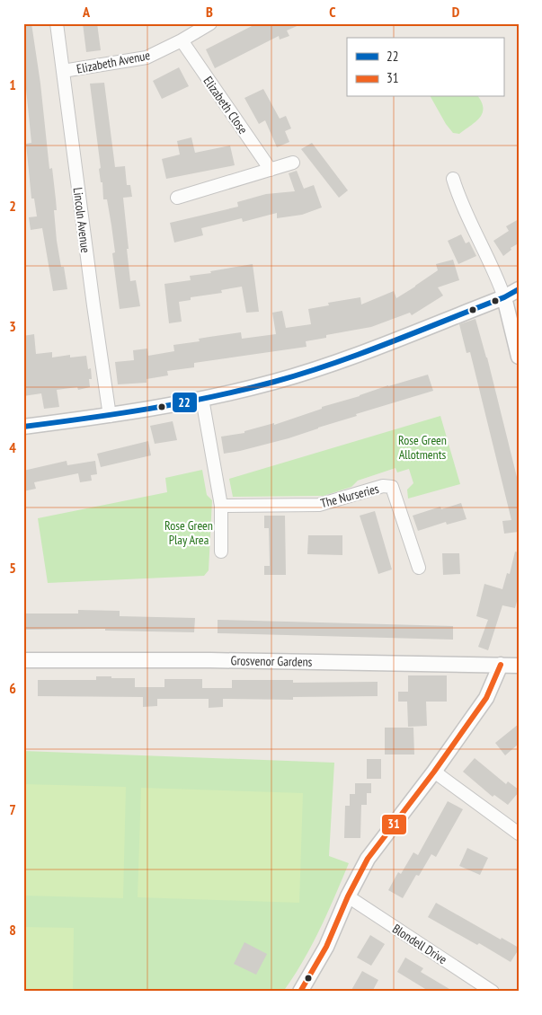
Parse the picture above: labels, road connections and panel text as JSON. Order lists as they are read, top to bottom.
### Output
{
  "streets": {
    "street": [
      "Elizabeth Avenue",
      "Elizabeth Close",
      "Lincoln Avenue",
      "The Nurseries",
      "Grosvenor Gardens",
      "Blondell Drive"
    ]
  },
  "crossings": [
    ["Elizabeth Avenue", "Elizabeth Close"],
    ["Elizabeth Avenue", "Lincoln Avenue"]
  ],
  "parks": ["Rose Green Allotments", "Rose Green Play Area"],
  "lines": ["transit line 22", "transit line 31"],
  "legend": ["22", "31"],
  "grid": {
    "columns": [
      "A",
      "B",
      "C",
      "D"
    ],
    "rows": [
      "1",
      "2",
      "3",
      "4",
      "5",
      "6",
      "7",
      "8"
    ]
  }
}
